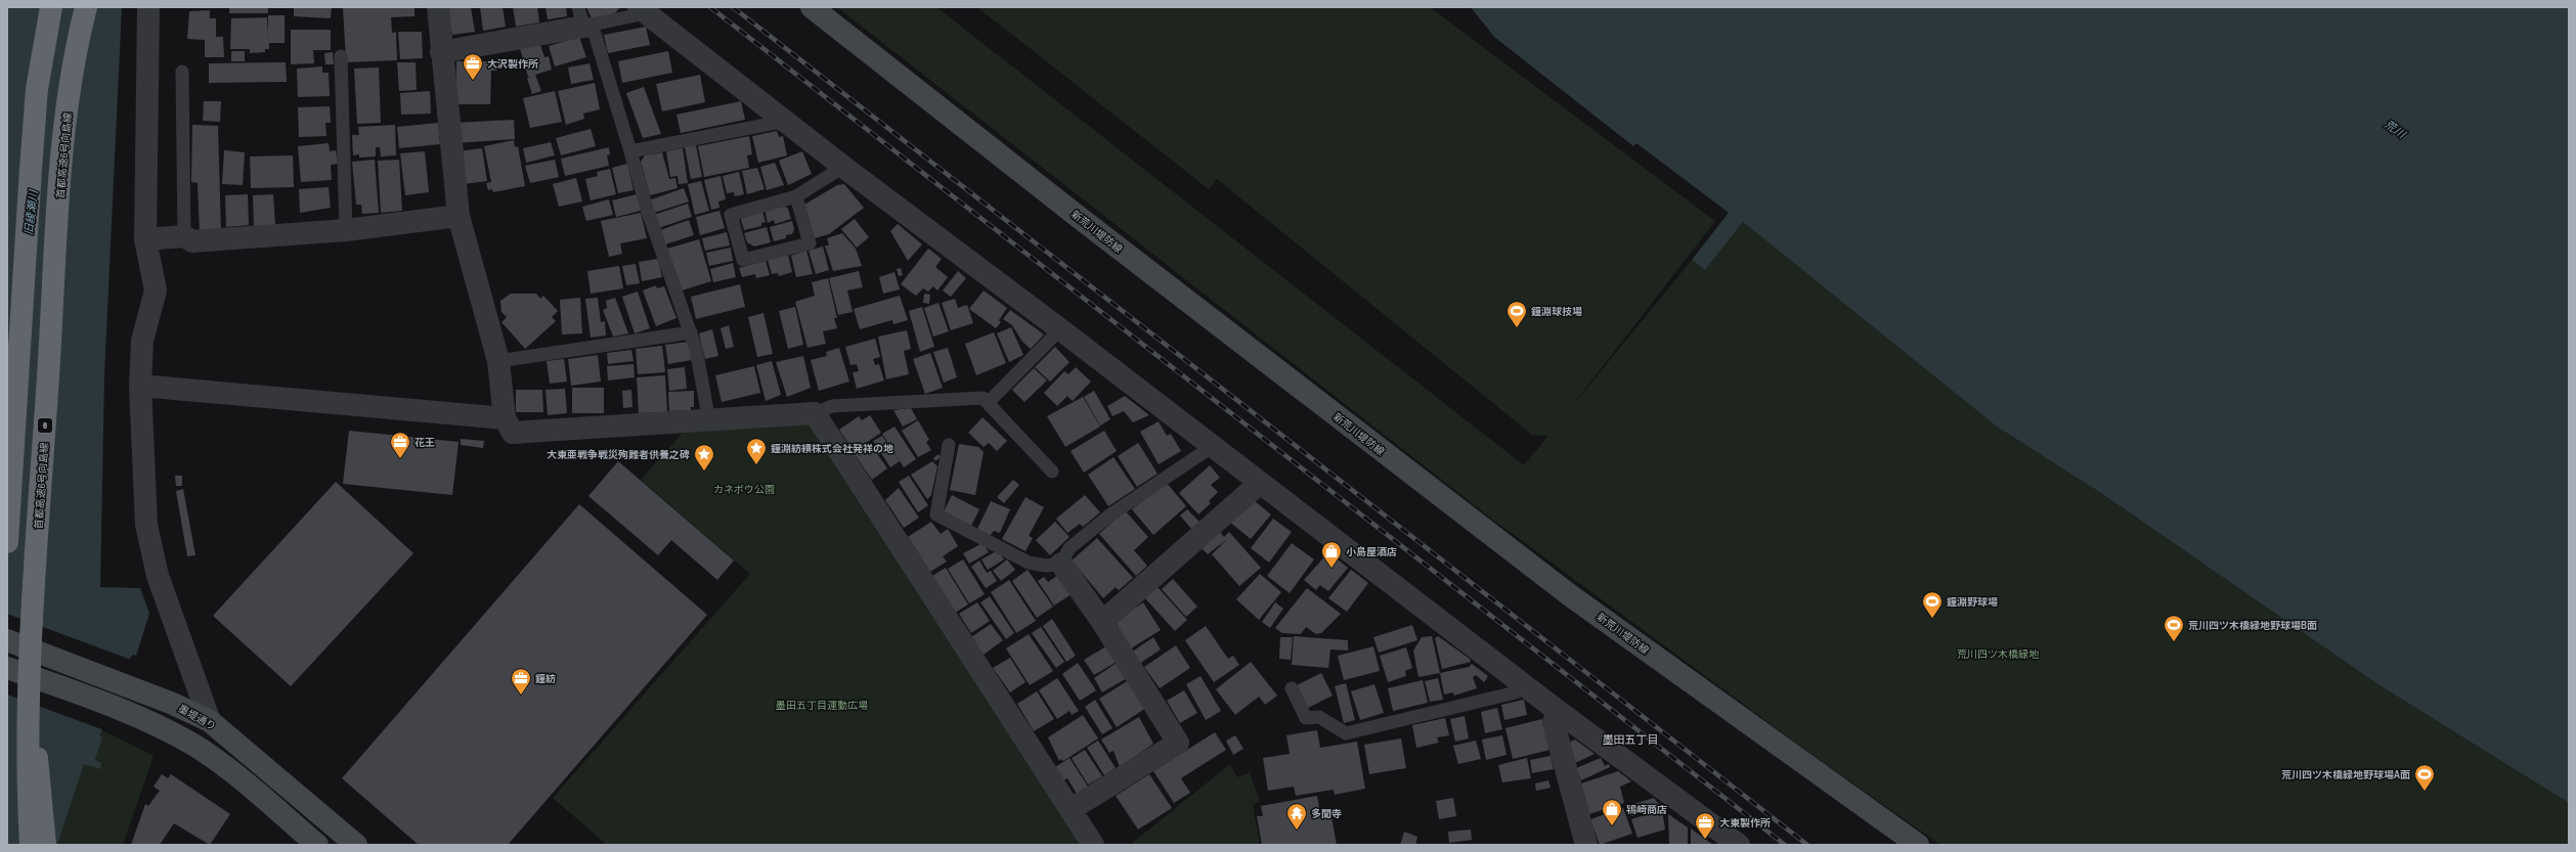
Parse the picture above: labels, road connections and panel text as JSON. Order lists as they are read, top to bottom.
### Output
{
  "streets": {
    "highway": ["首都高速6号向島線", "6"],
    "main road": ["新荒川堤防線", "墨堤通り"]
  },
  "districts": ["墨田五丁目"],
  "water": ["荒川", "旧綾瀬川"],
  "parks": ["カネボウ公園", "荒川四ツ木橋緑地", "墨田五丁目運動広場"],
  "places": {
    "office": [
      "大沢製作所",
      "花王",
      "鐘紡",
      "大東製作所"
    ],
    "sports": [
      "鐘淵球技場",
      "鐘淵野球場",
      "荒川四ツ木橋緑地野球場B面",
      "荒川四ツ木橋緑地野球場A面"
    ],
    "place": ["鐘淵紡績株式会社発祥の地", "大東亜戦争戦災殉難者供養之碑"],
    "shop": ["小島屋酒店", "鴇崎商店"],
    "temple": ["多聞寺"]
  }
}
